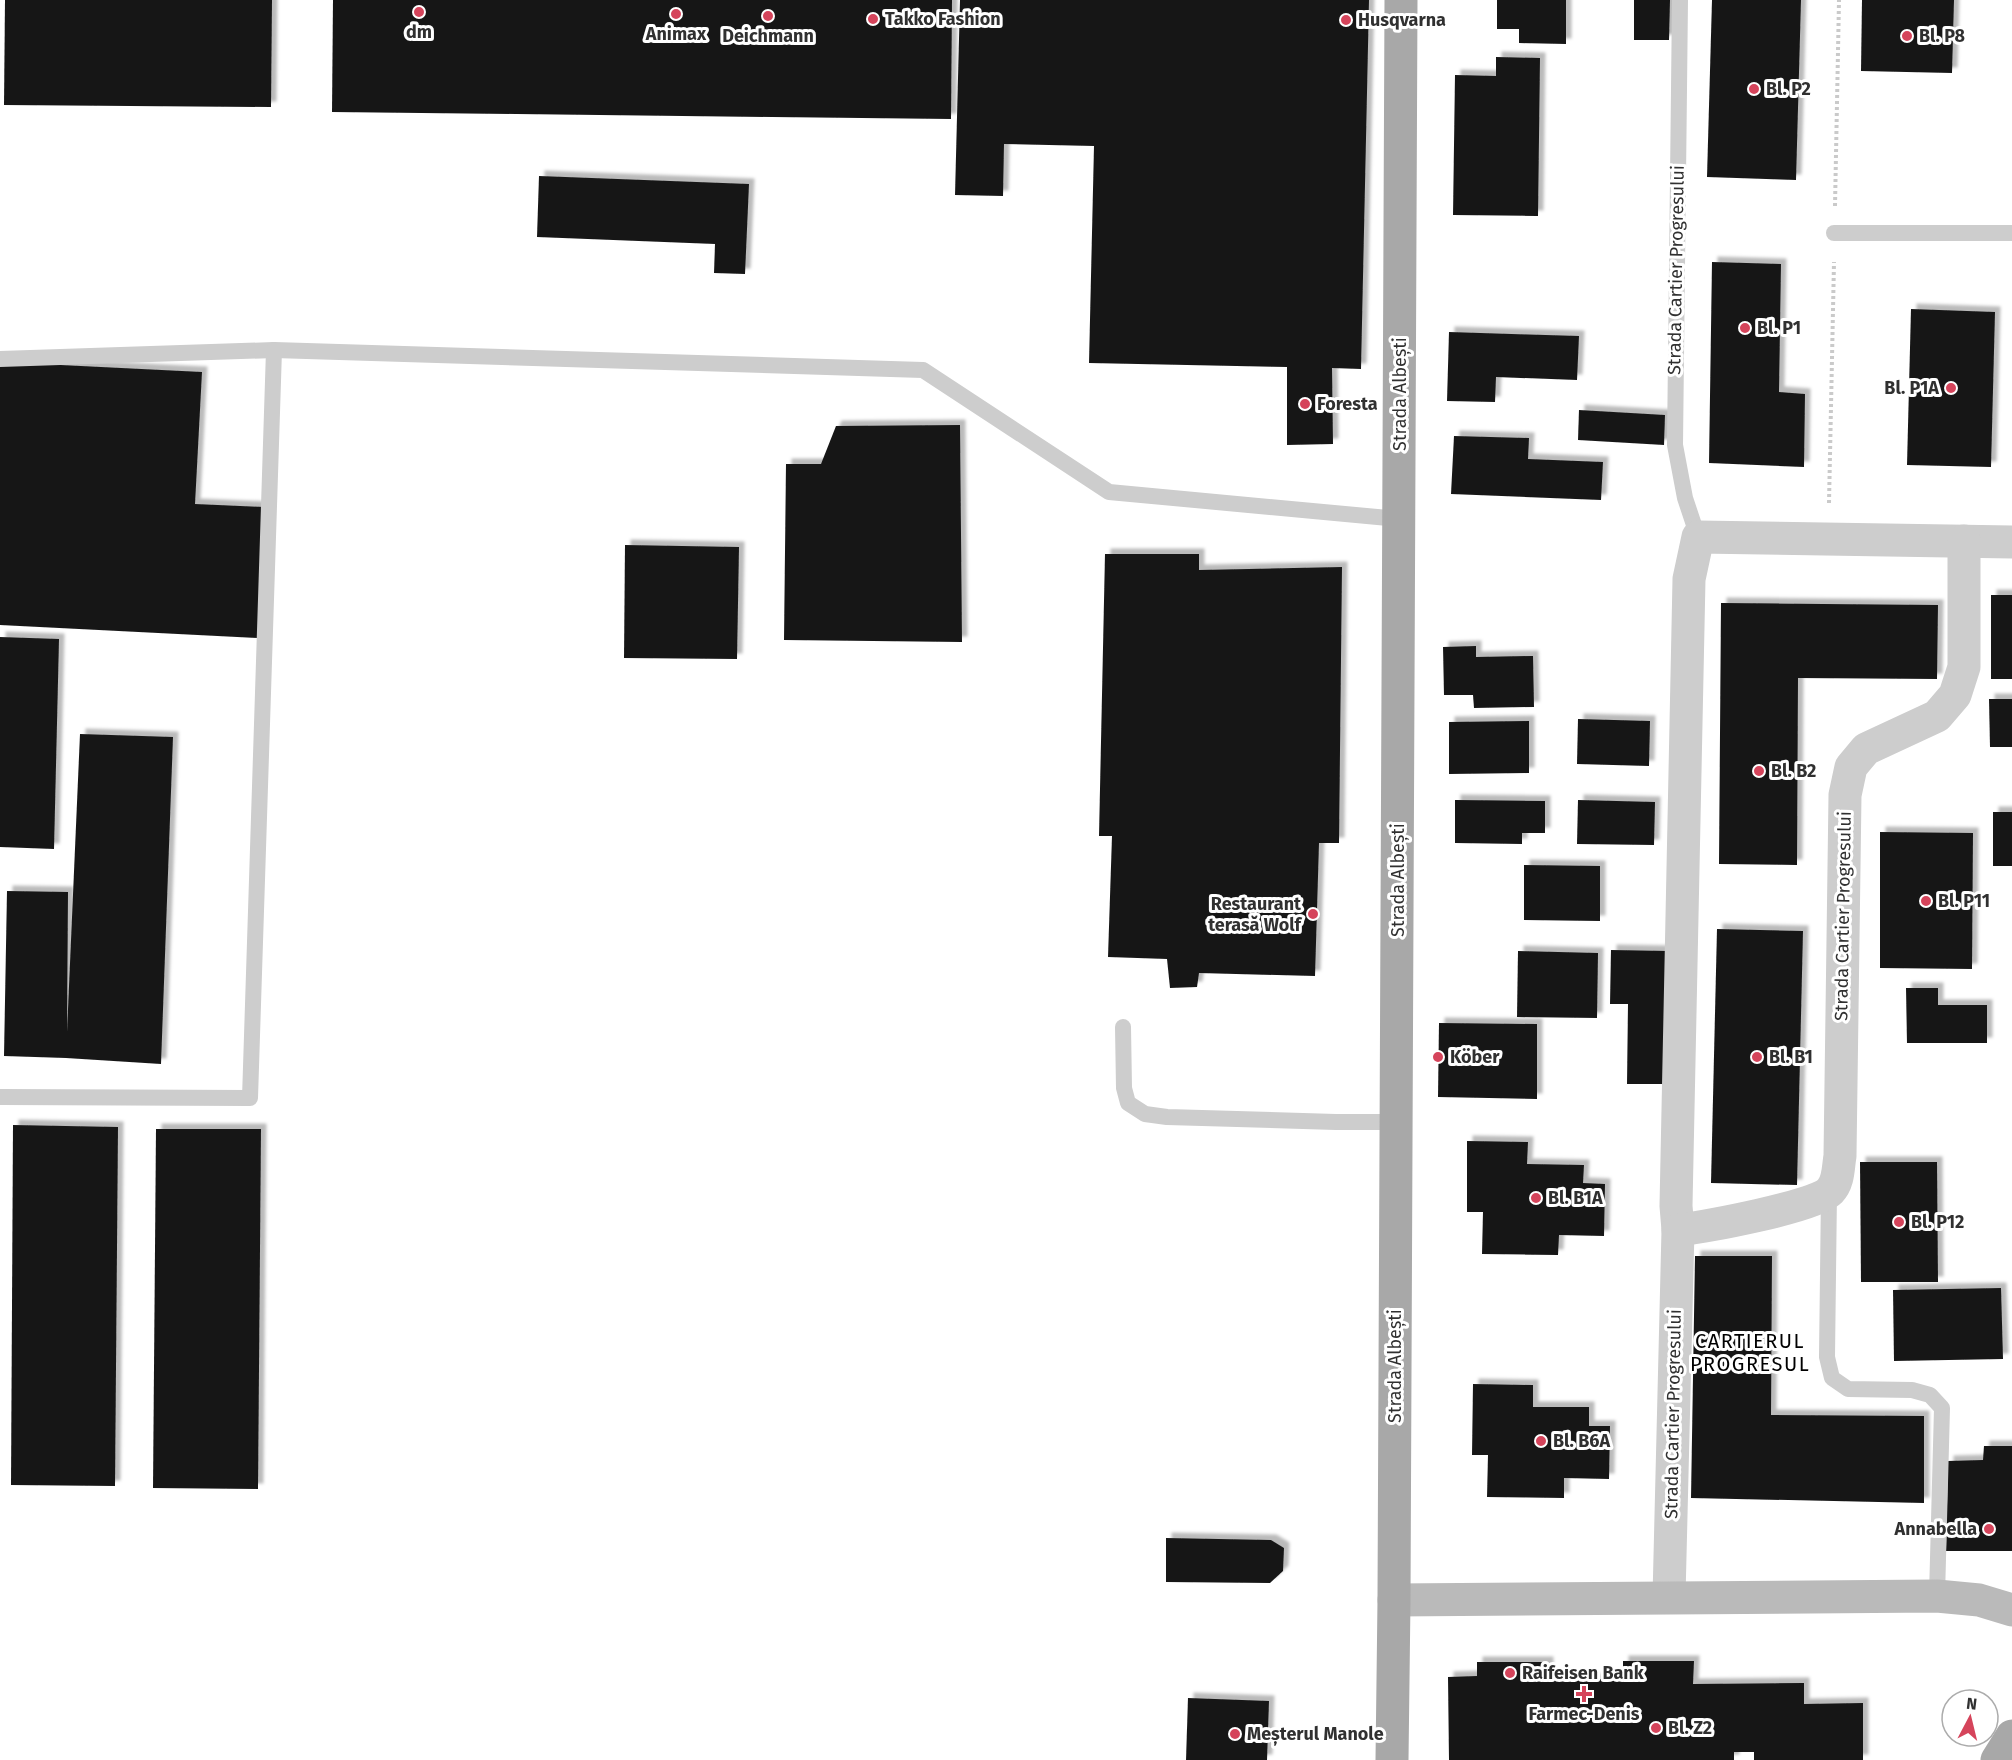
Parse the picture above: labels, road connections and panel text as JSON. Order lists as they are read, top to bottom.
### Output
{
  "streets": {
    "main road": ["Strada Albești"],
    "street": ["Strada Cartier Progresului"]
  },
  "districts": ["CARTIERUL PROGRESUL"],
  "places": {
    "other": [
      "dm",
      "Animax",
      "Deichmann",
      "Takko Fashion",
      "Husqvarna",
      "Bl. P8",
      "Bl. P2",
      "Bl. P1",
      "Bl. P1A",
      "Foresta",
      "Bl. B2",
      "Bl. P11",
      "Restaurant terasă Wolf",
      "Köber",
      "Bl. B1",
      "Bl. B1A",
      "Bl. P12",
      "Bl. B6A",
      "Annabella",
      "Raifeisen Bank",
      "Bl. Z2",
      "Meșterul Manole"
    ],
    "health": ["Farmec-Denis"]
  },
  "north": "top"
}
